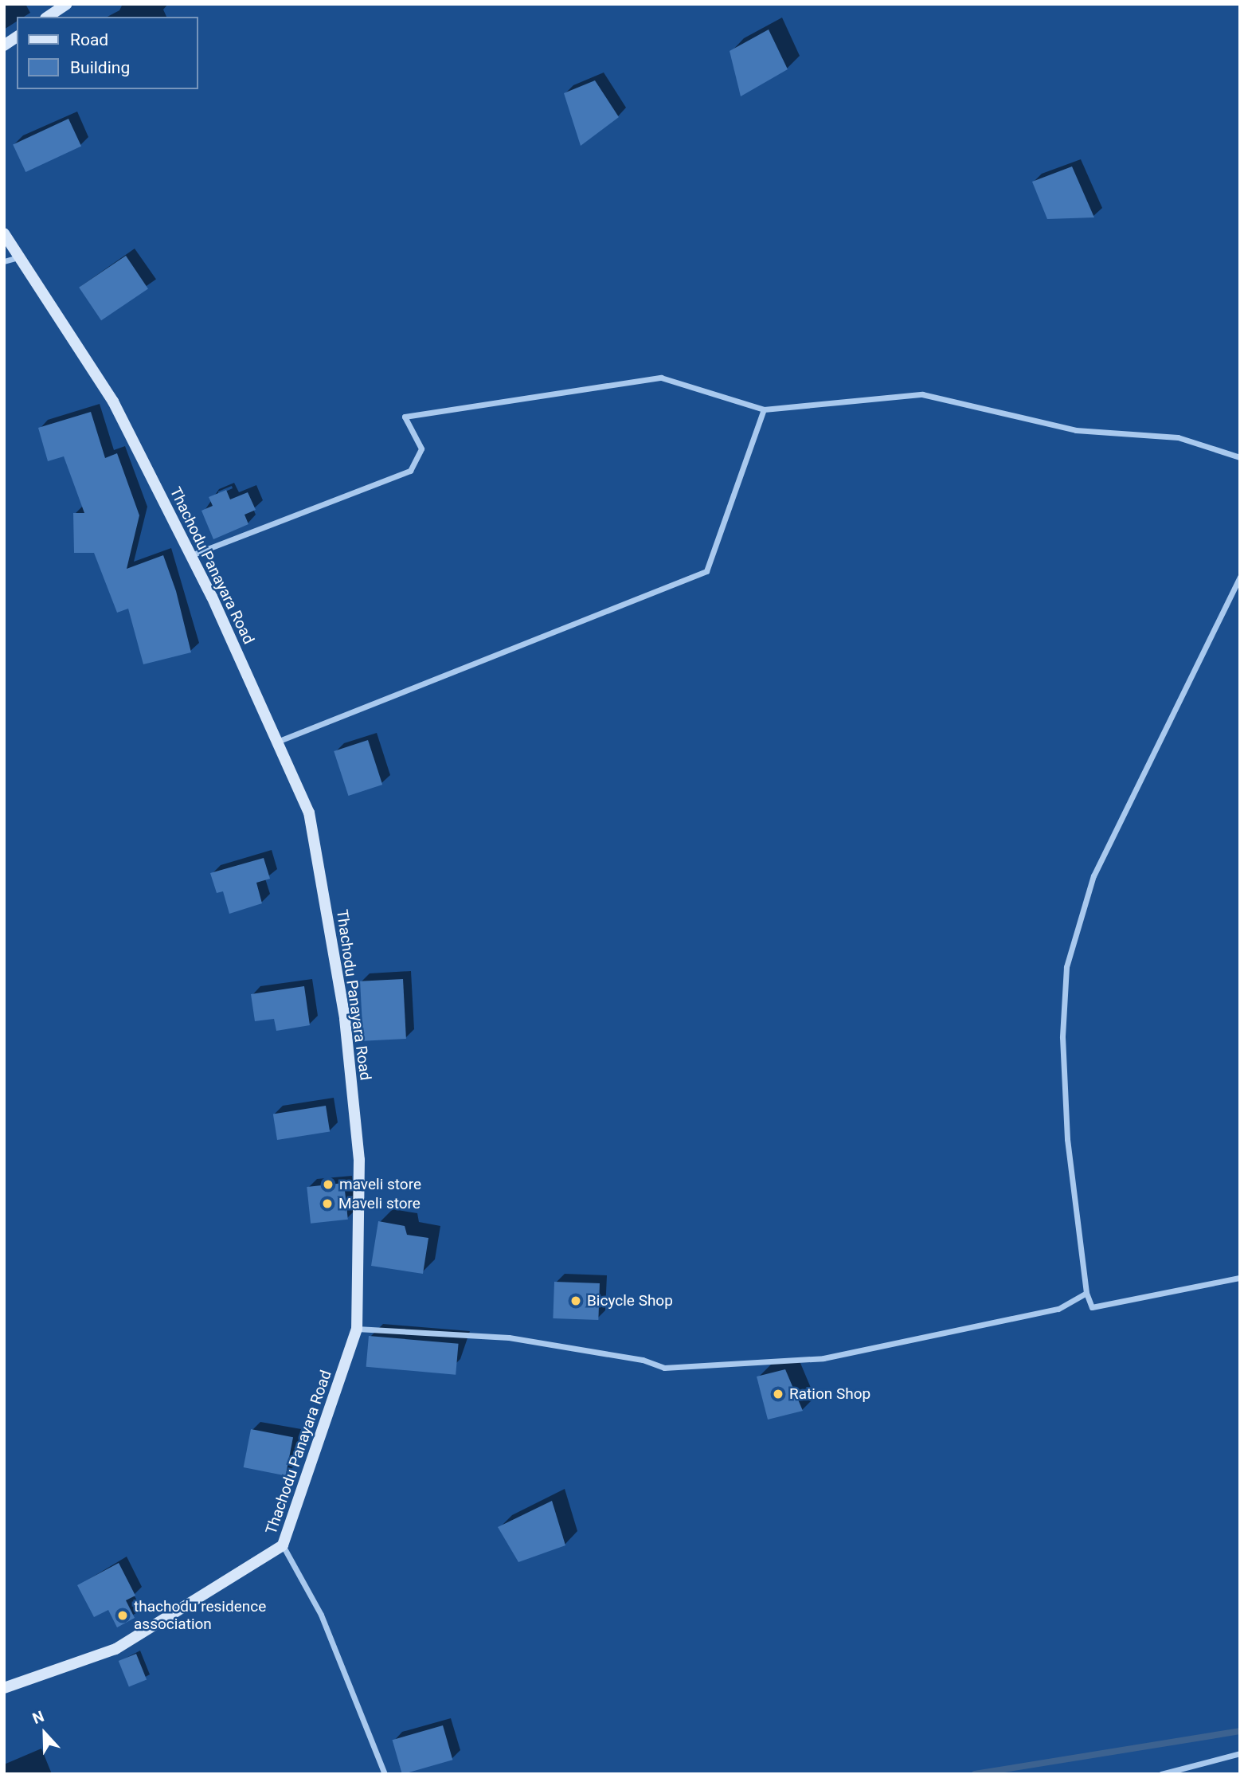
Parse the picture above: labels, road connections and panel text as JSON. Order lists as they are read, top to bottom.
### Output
{
  "streets": {
    "main road": ["Thachodu Panayara Road"]
  },
  "places": [
    "maveli store",
    "Maveli store",
    "Bicycle Shop",
    "Ration Shop",
    "thachodu residence association"
  ],
  "legend": ["Road", "Building"],
  "north": "top"
}
